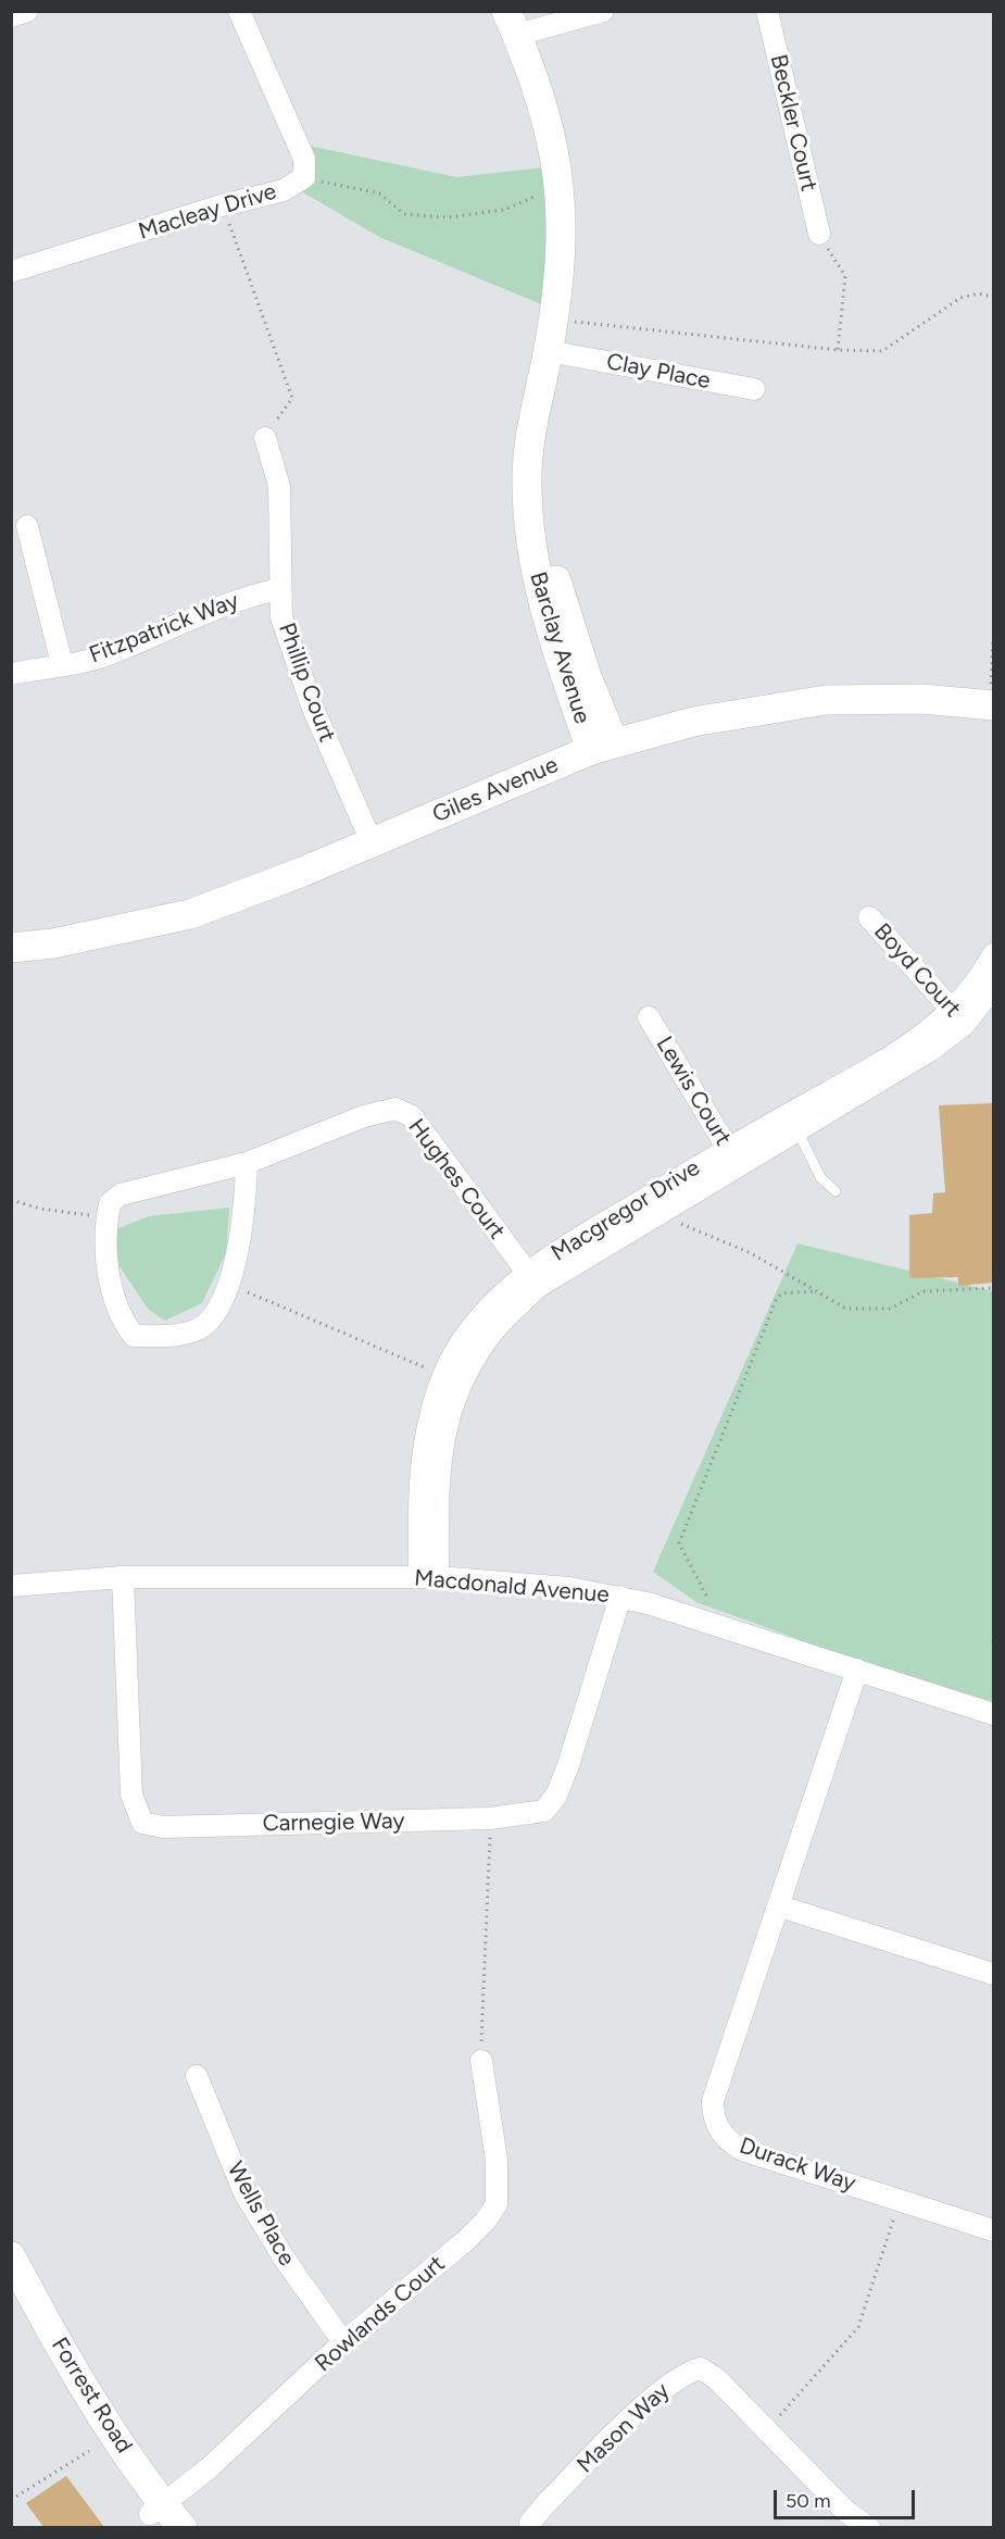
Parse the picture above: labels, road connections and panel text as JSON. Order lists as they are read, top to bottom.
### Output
{
  "streets": {
    "street": [
      "Beckler Court",
      "Macleay Drive",
      "Clay Place",
      "Fitzpatrick Way",
      "Barclay Avenue",
      "Phillip Court",
      "Giles Avenue",
      "Boyd Court",
      "Lewis Court",
      "Hughes Court",
      "Macgregor Drive",
      "Macdonald Avenue",
      "Carnegie Way",
      "Durack Way",
      "Wells Place",
      "Rowlands Court",
      "Forrest Road",
      "Mason Way"
    ]
  },
  "crossings": [
    ["Clay Place", "Barclay Avenue"],
    ["Fitzpatrick Way", "Phillip Court"],
    ["Barclay Avenue", "Giles Avenue"],
    ["Phillip Court", "Giles Avenue"],
    ["Boyd Court", "Macgregor Drive"],
    ["Lewis Court", "Macgregor Drive"],
    ["Hughes Court", "Macgregor Drive"],
    ["Macgregor Drive", "Macdonald Avenue"],
    ["Macdonald Avenue", "Carnegie Way"],
    ["Macdonald Avenue", "Durack Way"],
    ["Wells Place", "Rowlands Court"],
    ["Rowlands Court", "Forrest Road"]
  ],
  "scale_bar": "50 m"
}
